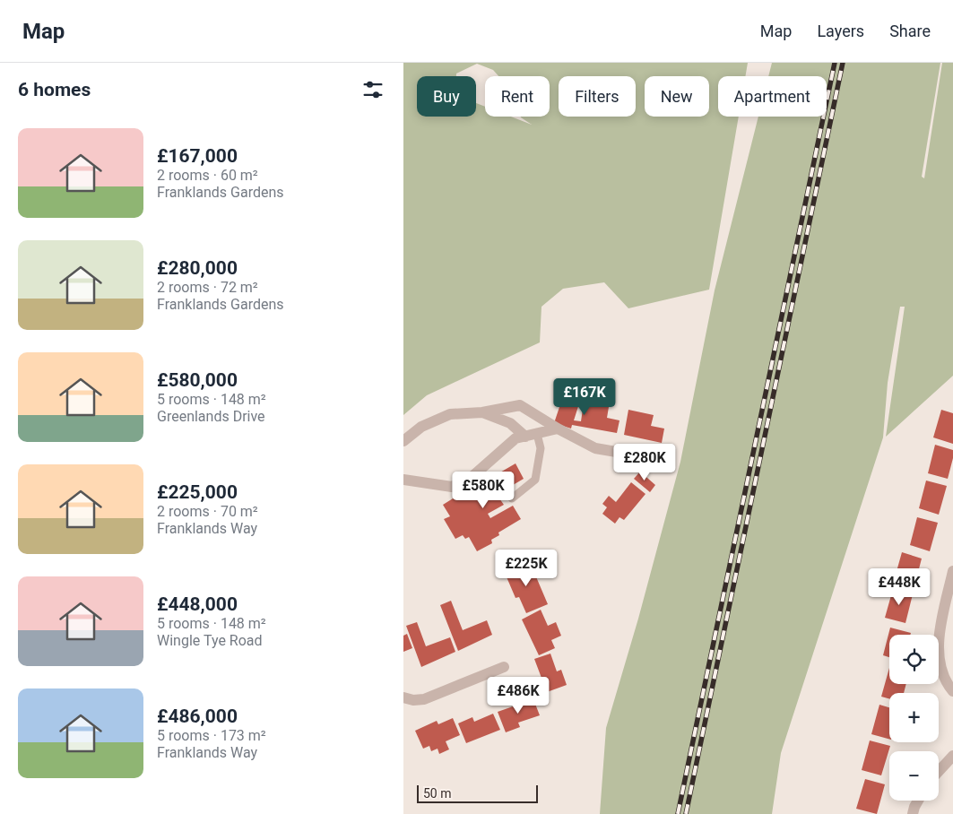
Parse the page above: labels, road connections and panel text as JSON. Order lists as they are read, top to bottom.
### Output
{
  "scale_bar": "50 m",
  "page": {
    "header": "Map",
    "nav": ["Map", "Layers", "Share"],
    "heading": "6 homes",
    "chip": [
      "Buy",
      "Rent",
      "Filters",
      "New",
      "Apartment"
    ],
    "list": [
      {
        "name": "£167,000",
        "note": "2 rooms · 60 m² · Franklands Gardens"
      },
      {
        "name": "£280,000",
        "note": "2 rooms · 72 m² · Franklands Gardens"
      },
      {
        "name": "£580,000",
        "note": "5 rooms · 148 m² · Greenlands Drive"
      },
      {
        "name": "£225,000",
        "note": "2 rooms · 70 m² · Franklands Way"
      },
      {
        "name": "£448,000",
        "note": "5 rooms · 148 m² · Wingle Tye Road"
      },
      {
        "name": "£486,000",
        "note": "5 rooms · 173 m² · Franklands Way"
      }
    ],
    "price": [
      "£167K",
      "£280K",
      "£580K",
      "£225K",
      "£448K",
      "£486K"
    ],
    "map_buttons": ["+", "−"],
    "scale": "50 m"
  }
}
